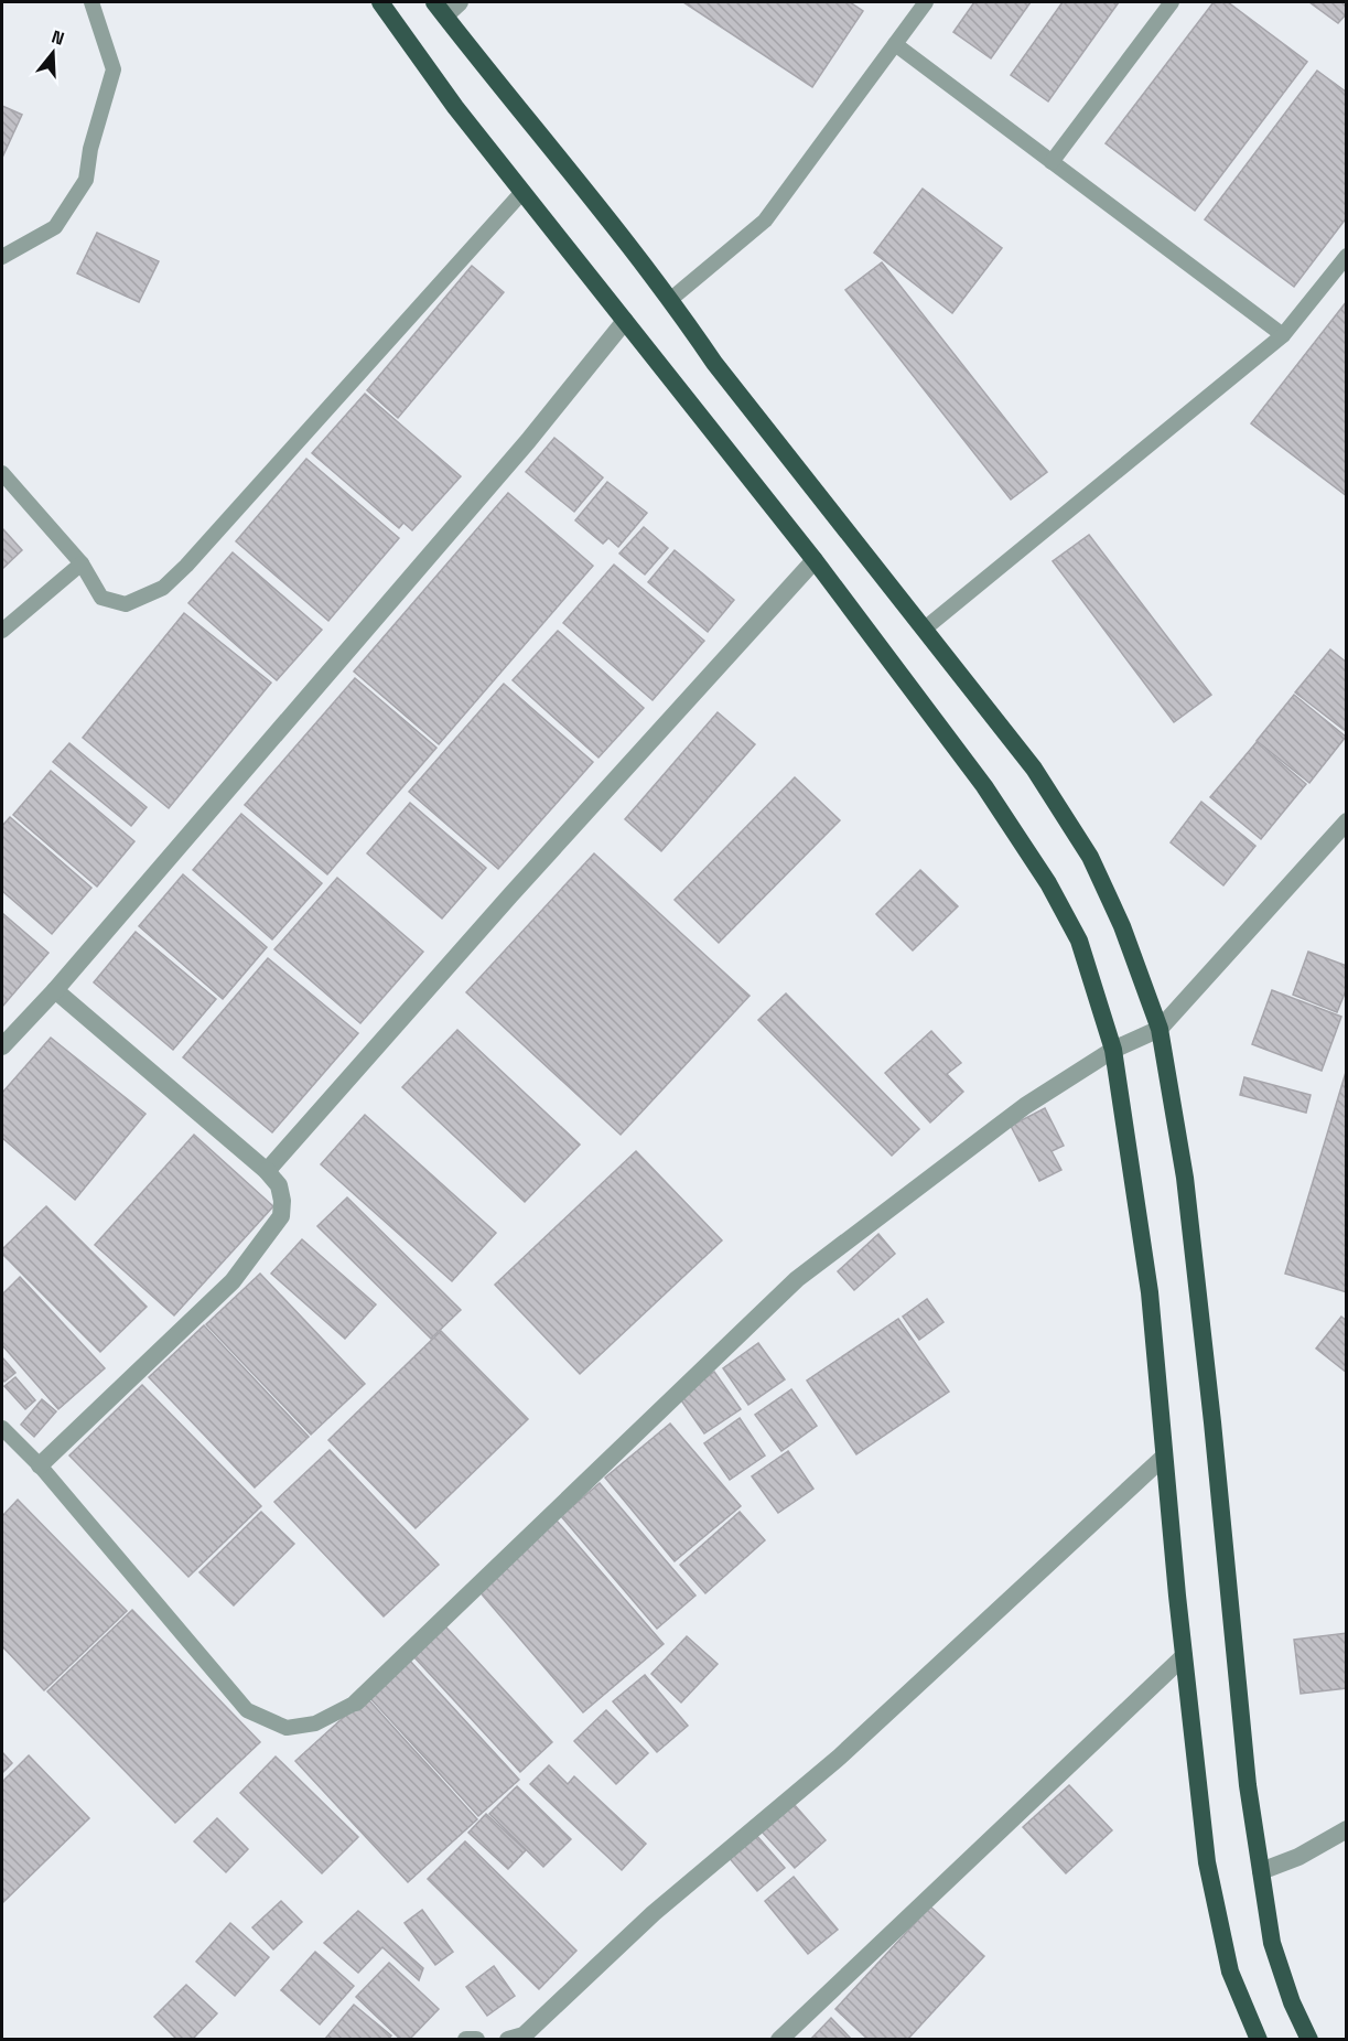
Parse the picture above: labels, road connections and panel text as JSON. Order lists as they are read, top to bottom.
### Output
{
  "north": "top"
}
